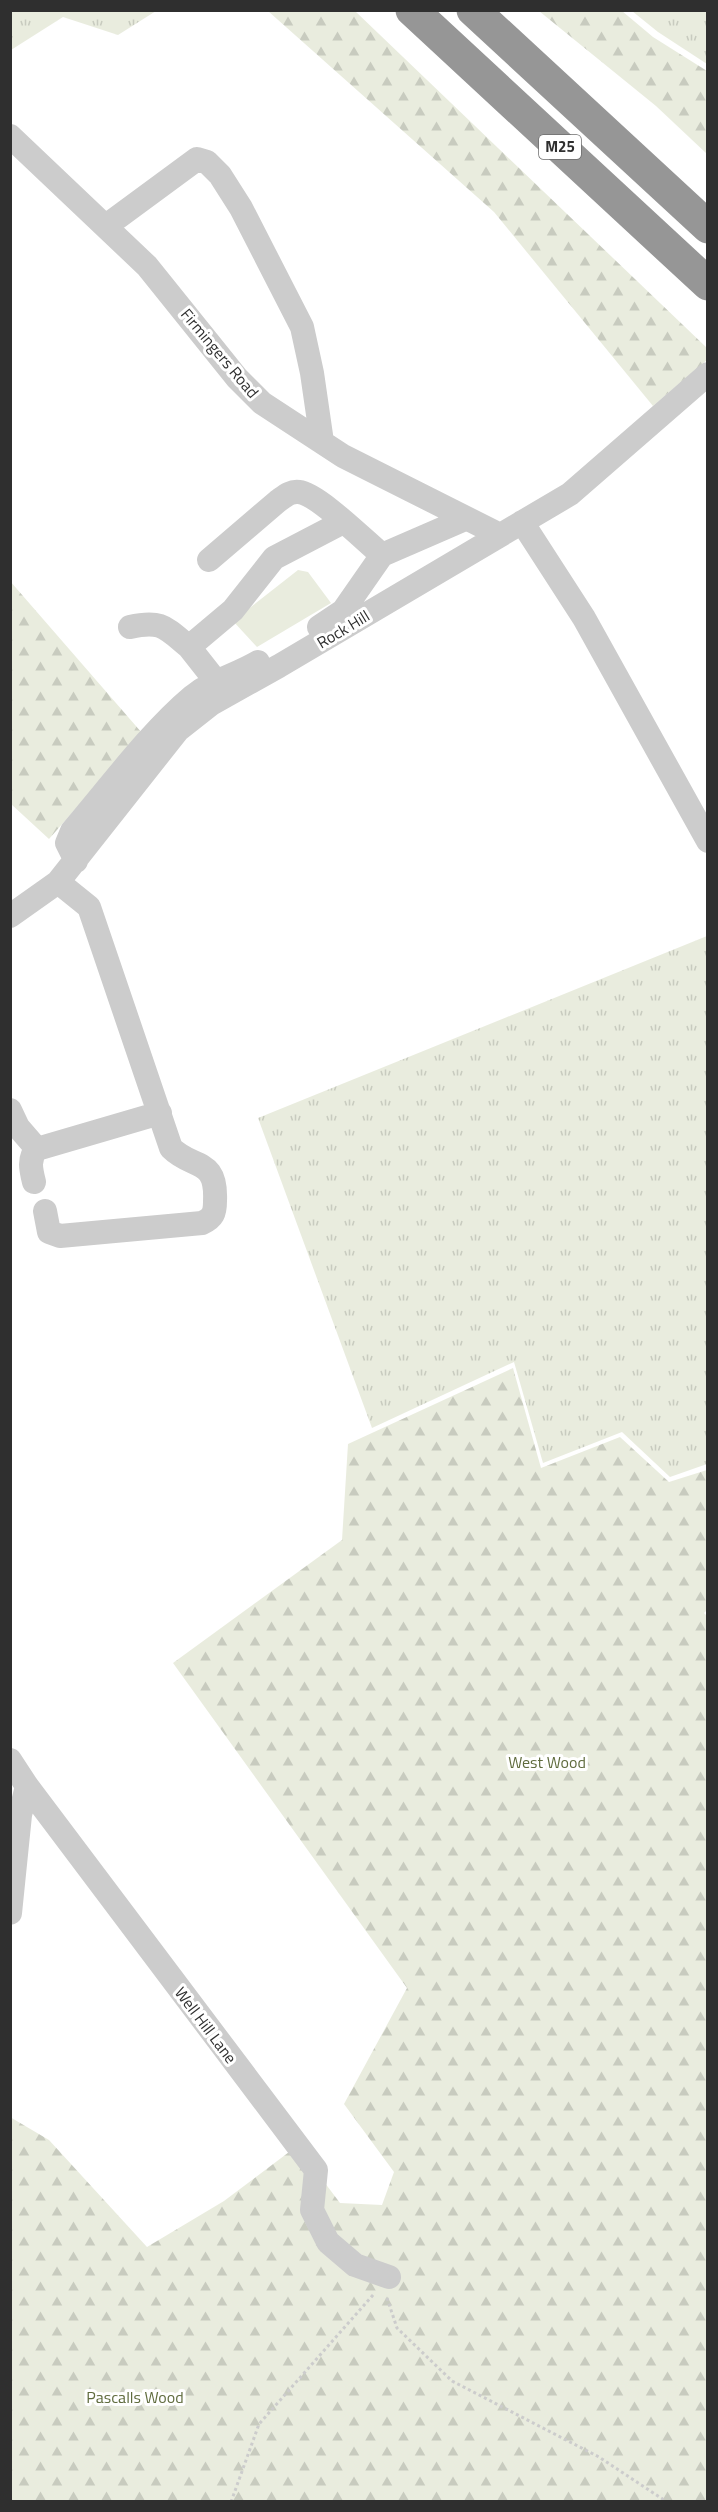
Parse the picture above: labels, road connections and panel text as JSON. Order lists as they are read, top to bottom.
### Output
{
  "streets": {
    "highway": ["M25"],
    "street": ["Firmingers Road", "Rock Hill", "Well Hill Lane"]
  },
  "crossings": [
    ["Firmingers Road", "Rock Hill"]
  ],
  "parks": ["West Wood", "Pascalls Wood"]
}
